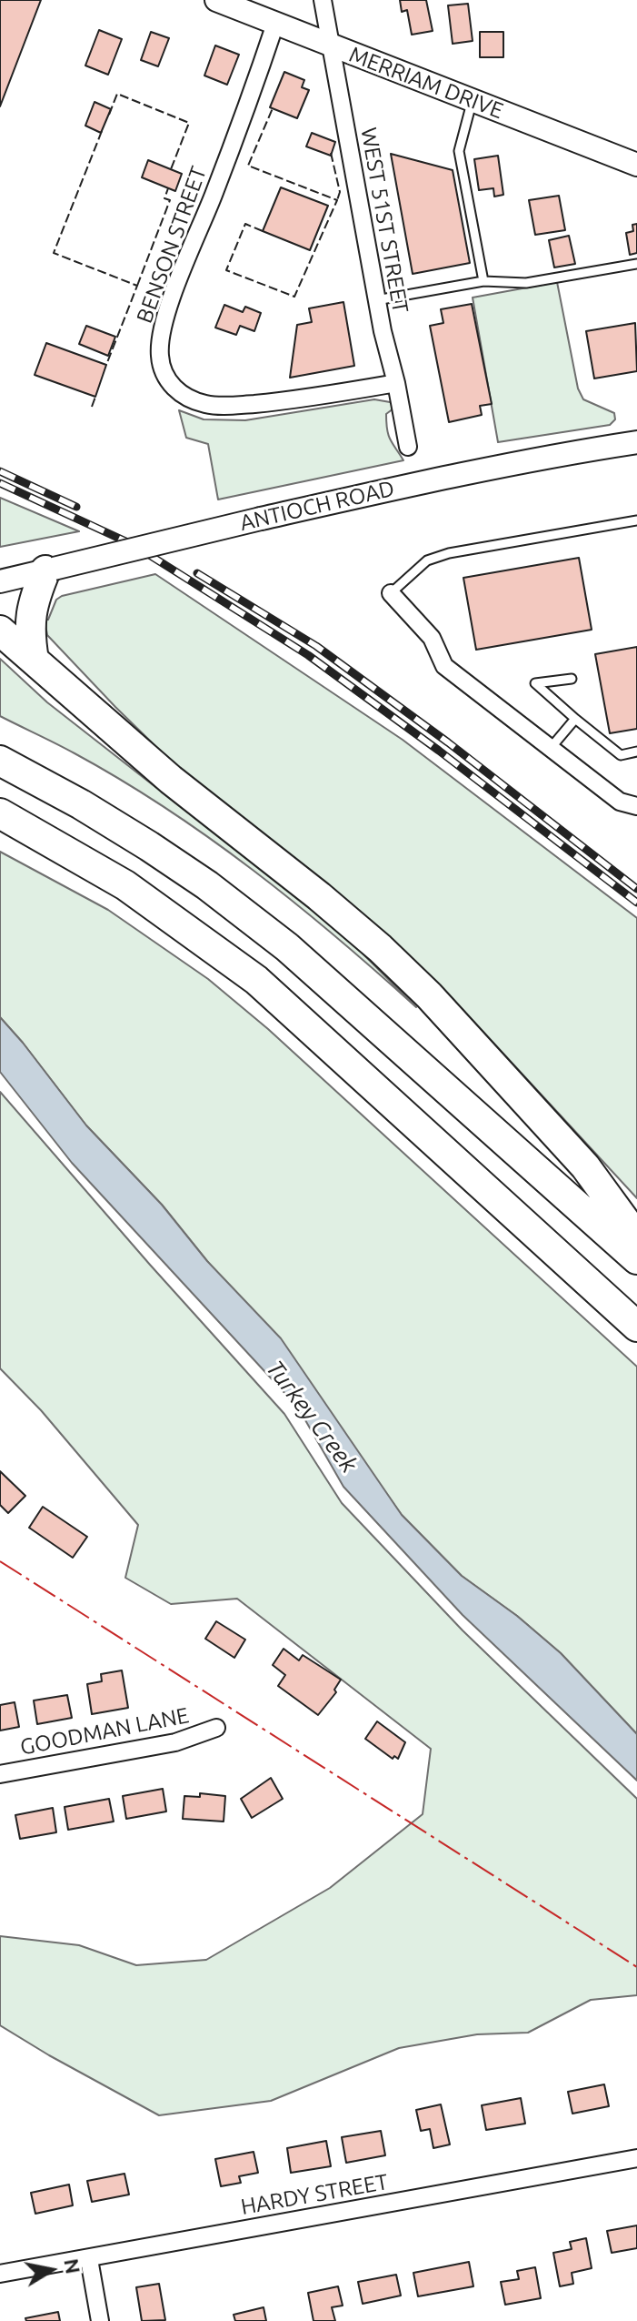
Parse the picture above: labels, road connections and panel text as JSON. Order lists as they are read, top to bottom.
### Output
{
  "streets": {
    "main road": ["MERRIAM DRIVE", "ANTIOCH ROAD"],
    "street": [
      "WEST 51ST STREET",
      "BENSON STREET",
      "GOODMAN LANE",
      "HARDY STREET"
    ]
  },
  "crossings": [
    ["MERRIAM DRIVE", "WEST 51ST STREET"],
    ["MERRIAM DRIVE", "BENSON STREET"],
    ["WEST 51ST STREET", "BENSON STREET"]
  ],
  "water": ["Turkey Creek"],
  "north": "right"
}
